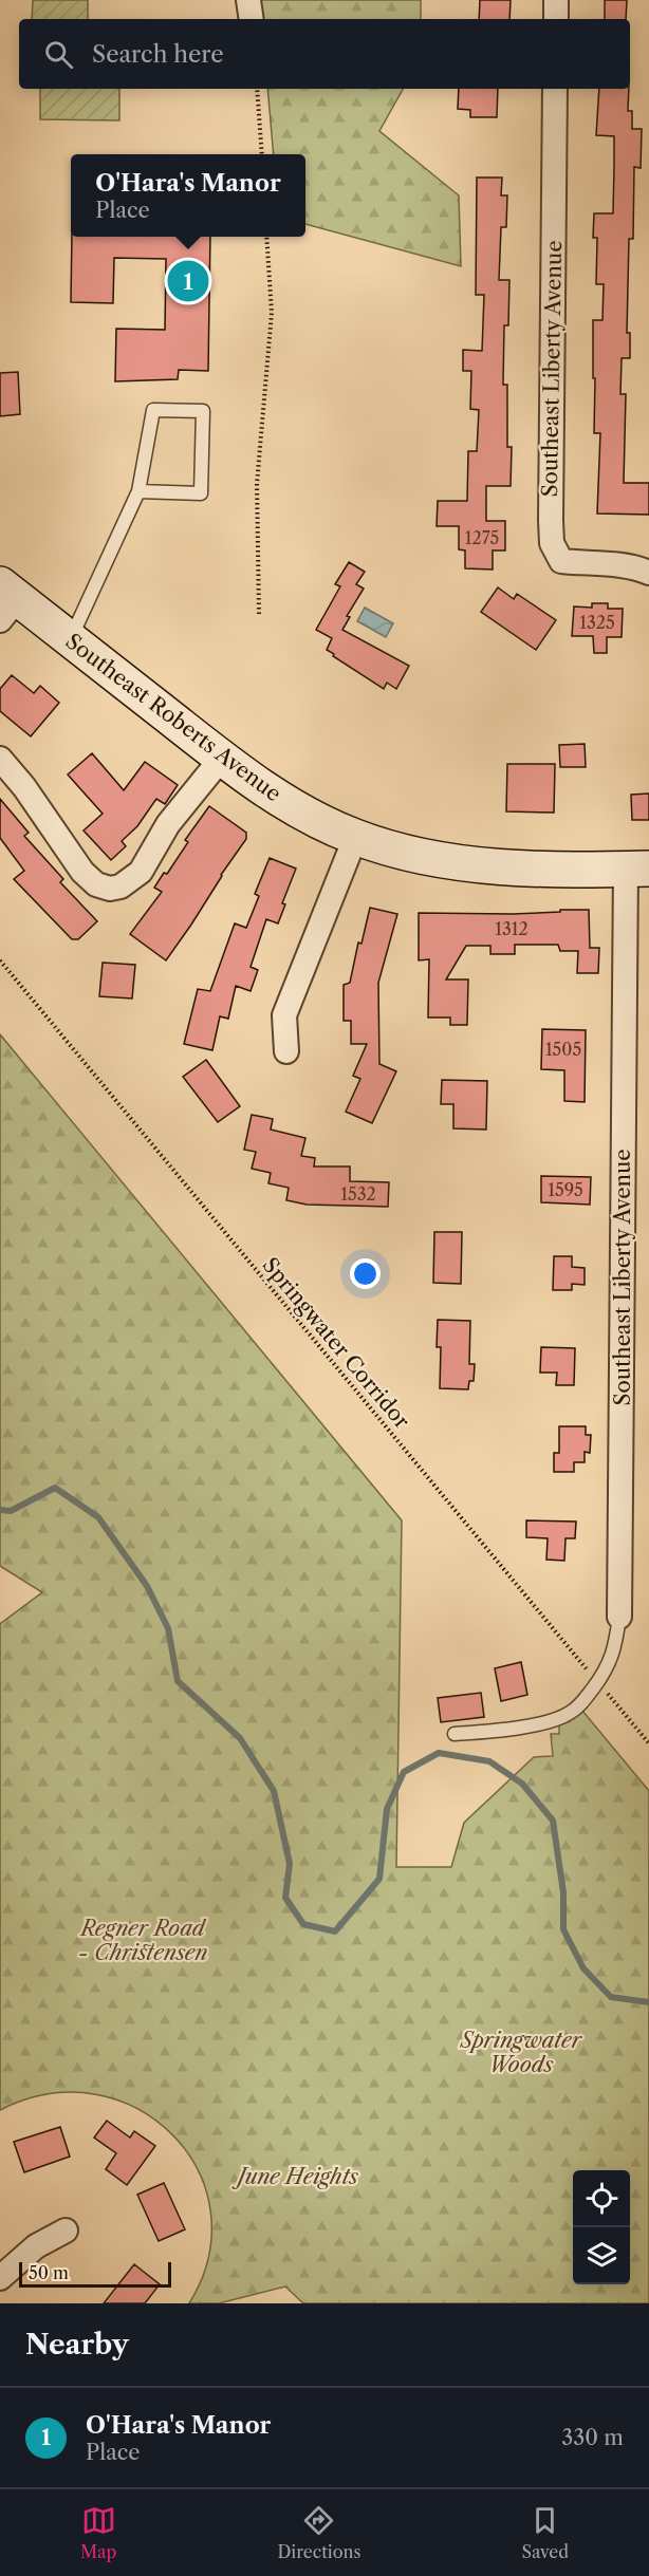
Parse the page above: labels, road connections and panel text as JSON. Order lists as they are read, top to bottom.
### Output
{
  "streets": {
    "street": ["Southeast Liberty Avenue", "Southeast Roberts Avenue"],
    "path": ["Springwater Corridor"]
  },
  "crossings": [
    ["Southeast Liberty Avenue", "Southeast Roberts Avenue"],
    ["Southeast Liberty Avenue", "Springwater Corridor"]
  ],
  "parks": ["Regner Road - Christensen", "Springwater Woods", "June Heights"],
  "house_numbers": [
    "1275",
    "1325",
    "1312",
    "1505",
    "1595",
    "1532"
  ],
  "scale_bar": "50 m",
  "page": {
    "search": "Search here",
    "popup": ["O'Hara's Manor", "Place"],
    "pins": "1",
    "scale": "50 m",
    "heading": "Nearby",
    "list": [
      {
        "mark": "1",
        "name": "O'Hara's Manor",
        "note": "Place",
        "value": "330 m"
      }
    ],
    "nav": ["Map", "Directions", "Saved"]
  }
}
